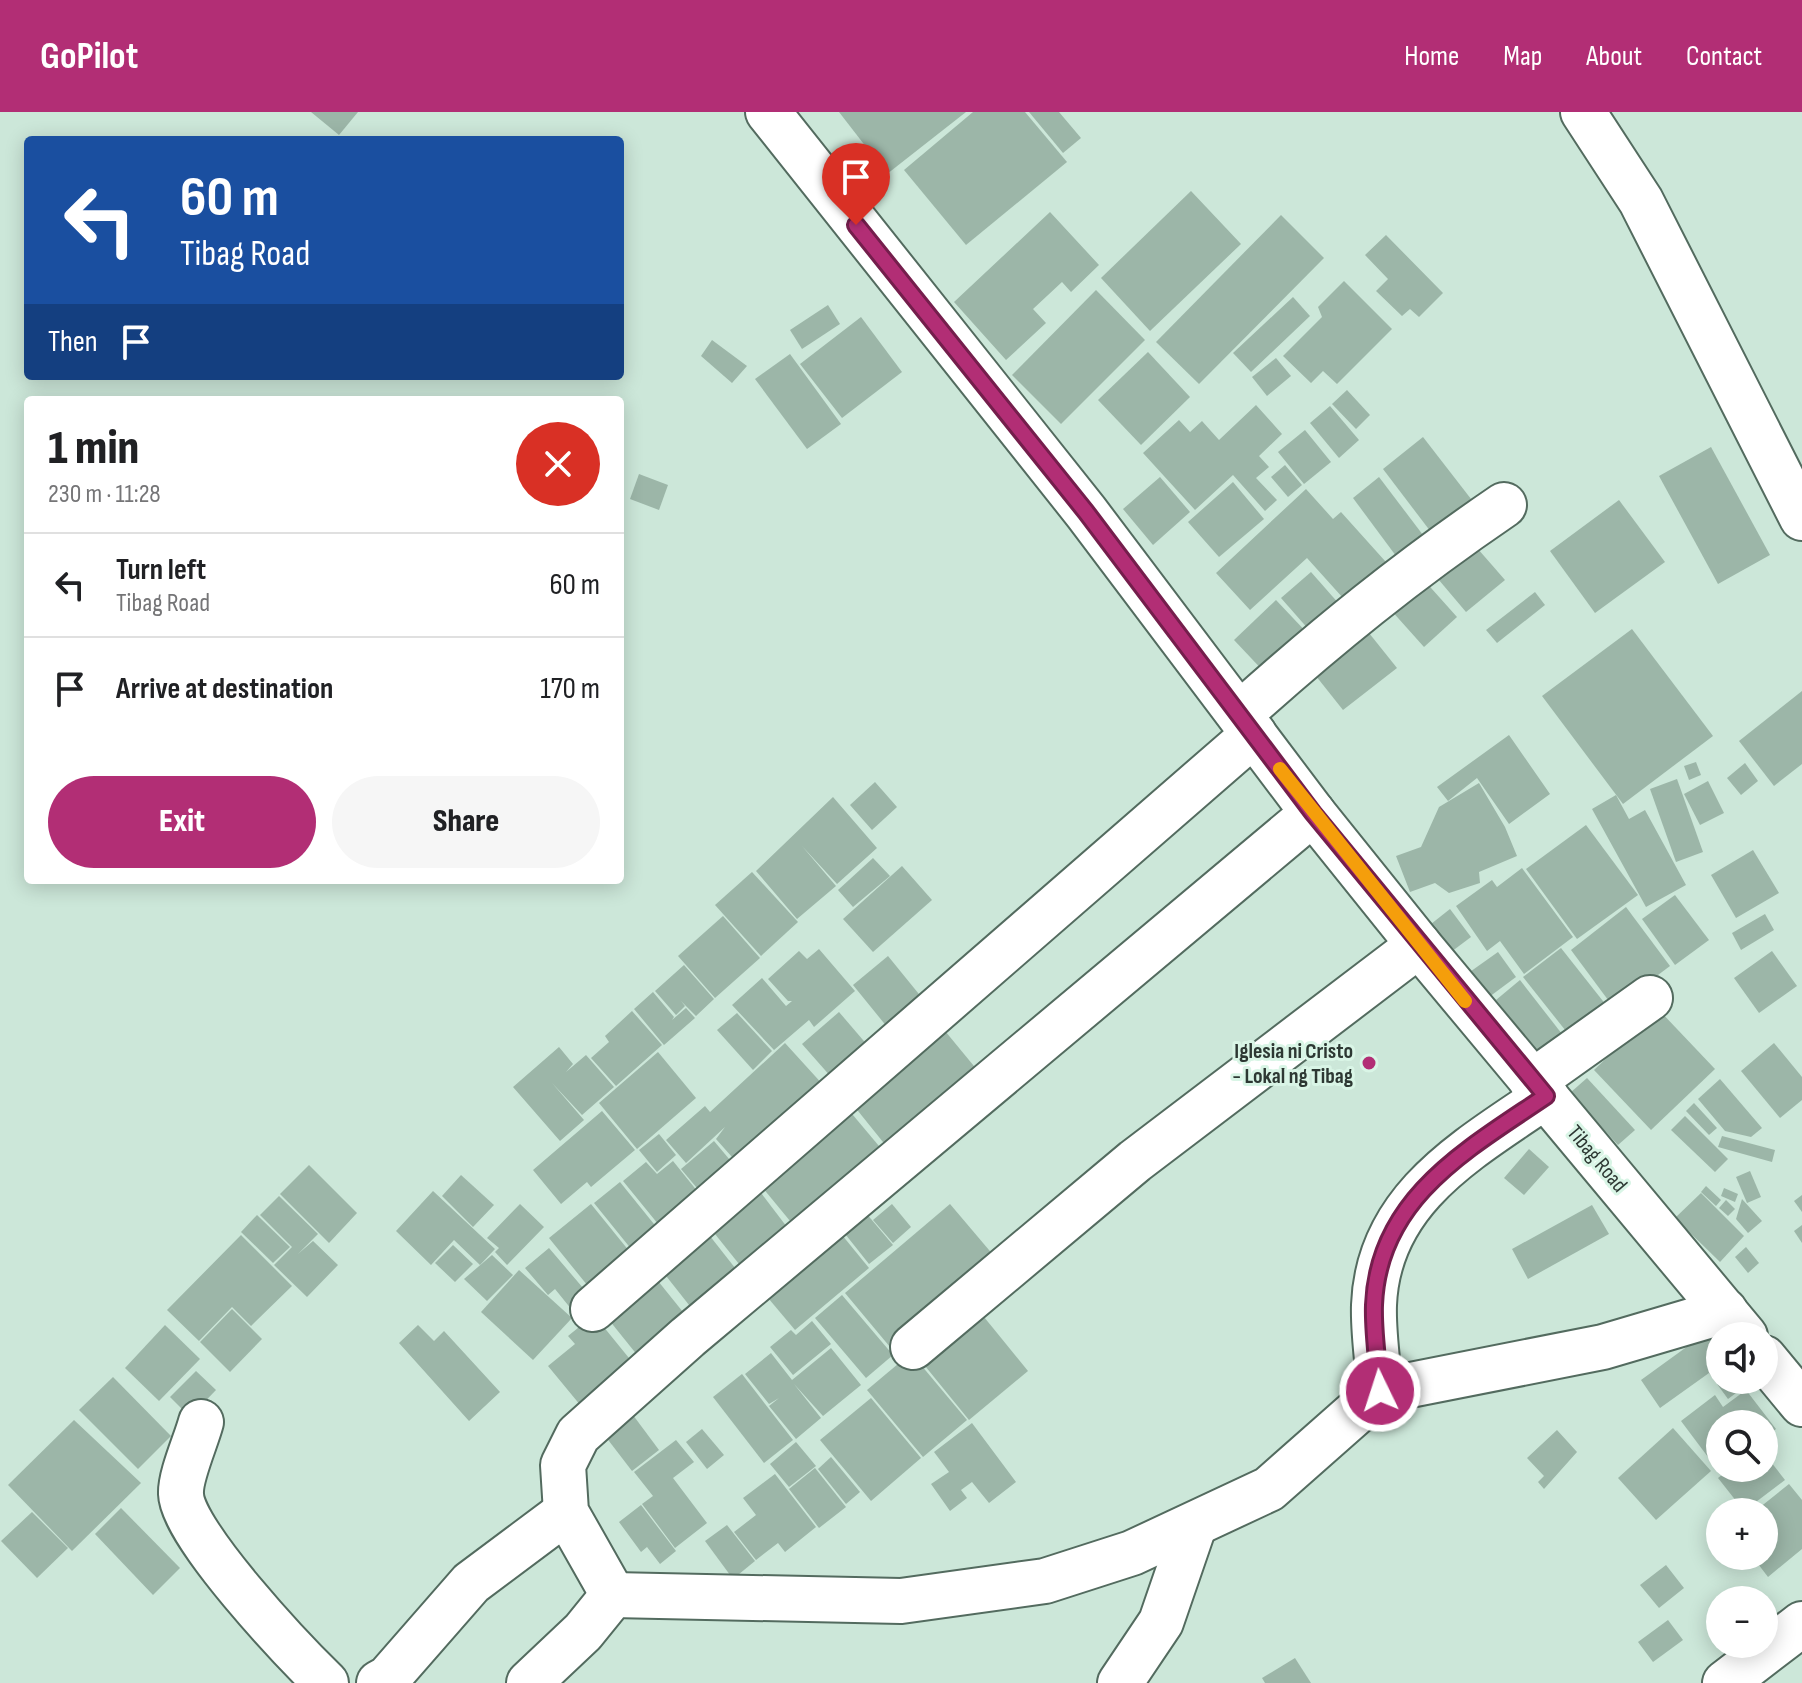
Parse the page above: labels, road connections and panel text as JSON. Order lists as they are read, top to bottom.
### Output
{
  "streets": {
    "street": ["Tibag Road"]
  },
  "places": ["Iglesia ni Cristo - Lokal ng Tibag"],
  "page": {
    "header": "GoPilot",
    "nav": [
      "Home",
      "Map",
      "About",
      "Contact"
    ],
    "turn": ["60 m", "Tibag Road"],
    "then": "Then",
    "heading": ["1 min", "230 m · 11:28"],
    "list": [
      {
        "name": "Turn left",
        "note": "Tibag Road",
        "value": "60 m"
      },
      {
        "name": "Arrive at destination",
        "value": "170 m"
      }
    ],
    "buttons": ["Exit", "Share"],
    "map_buttons": ["+", "−"]
  }
}
